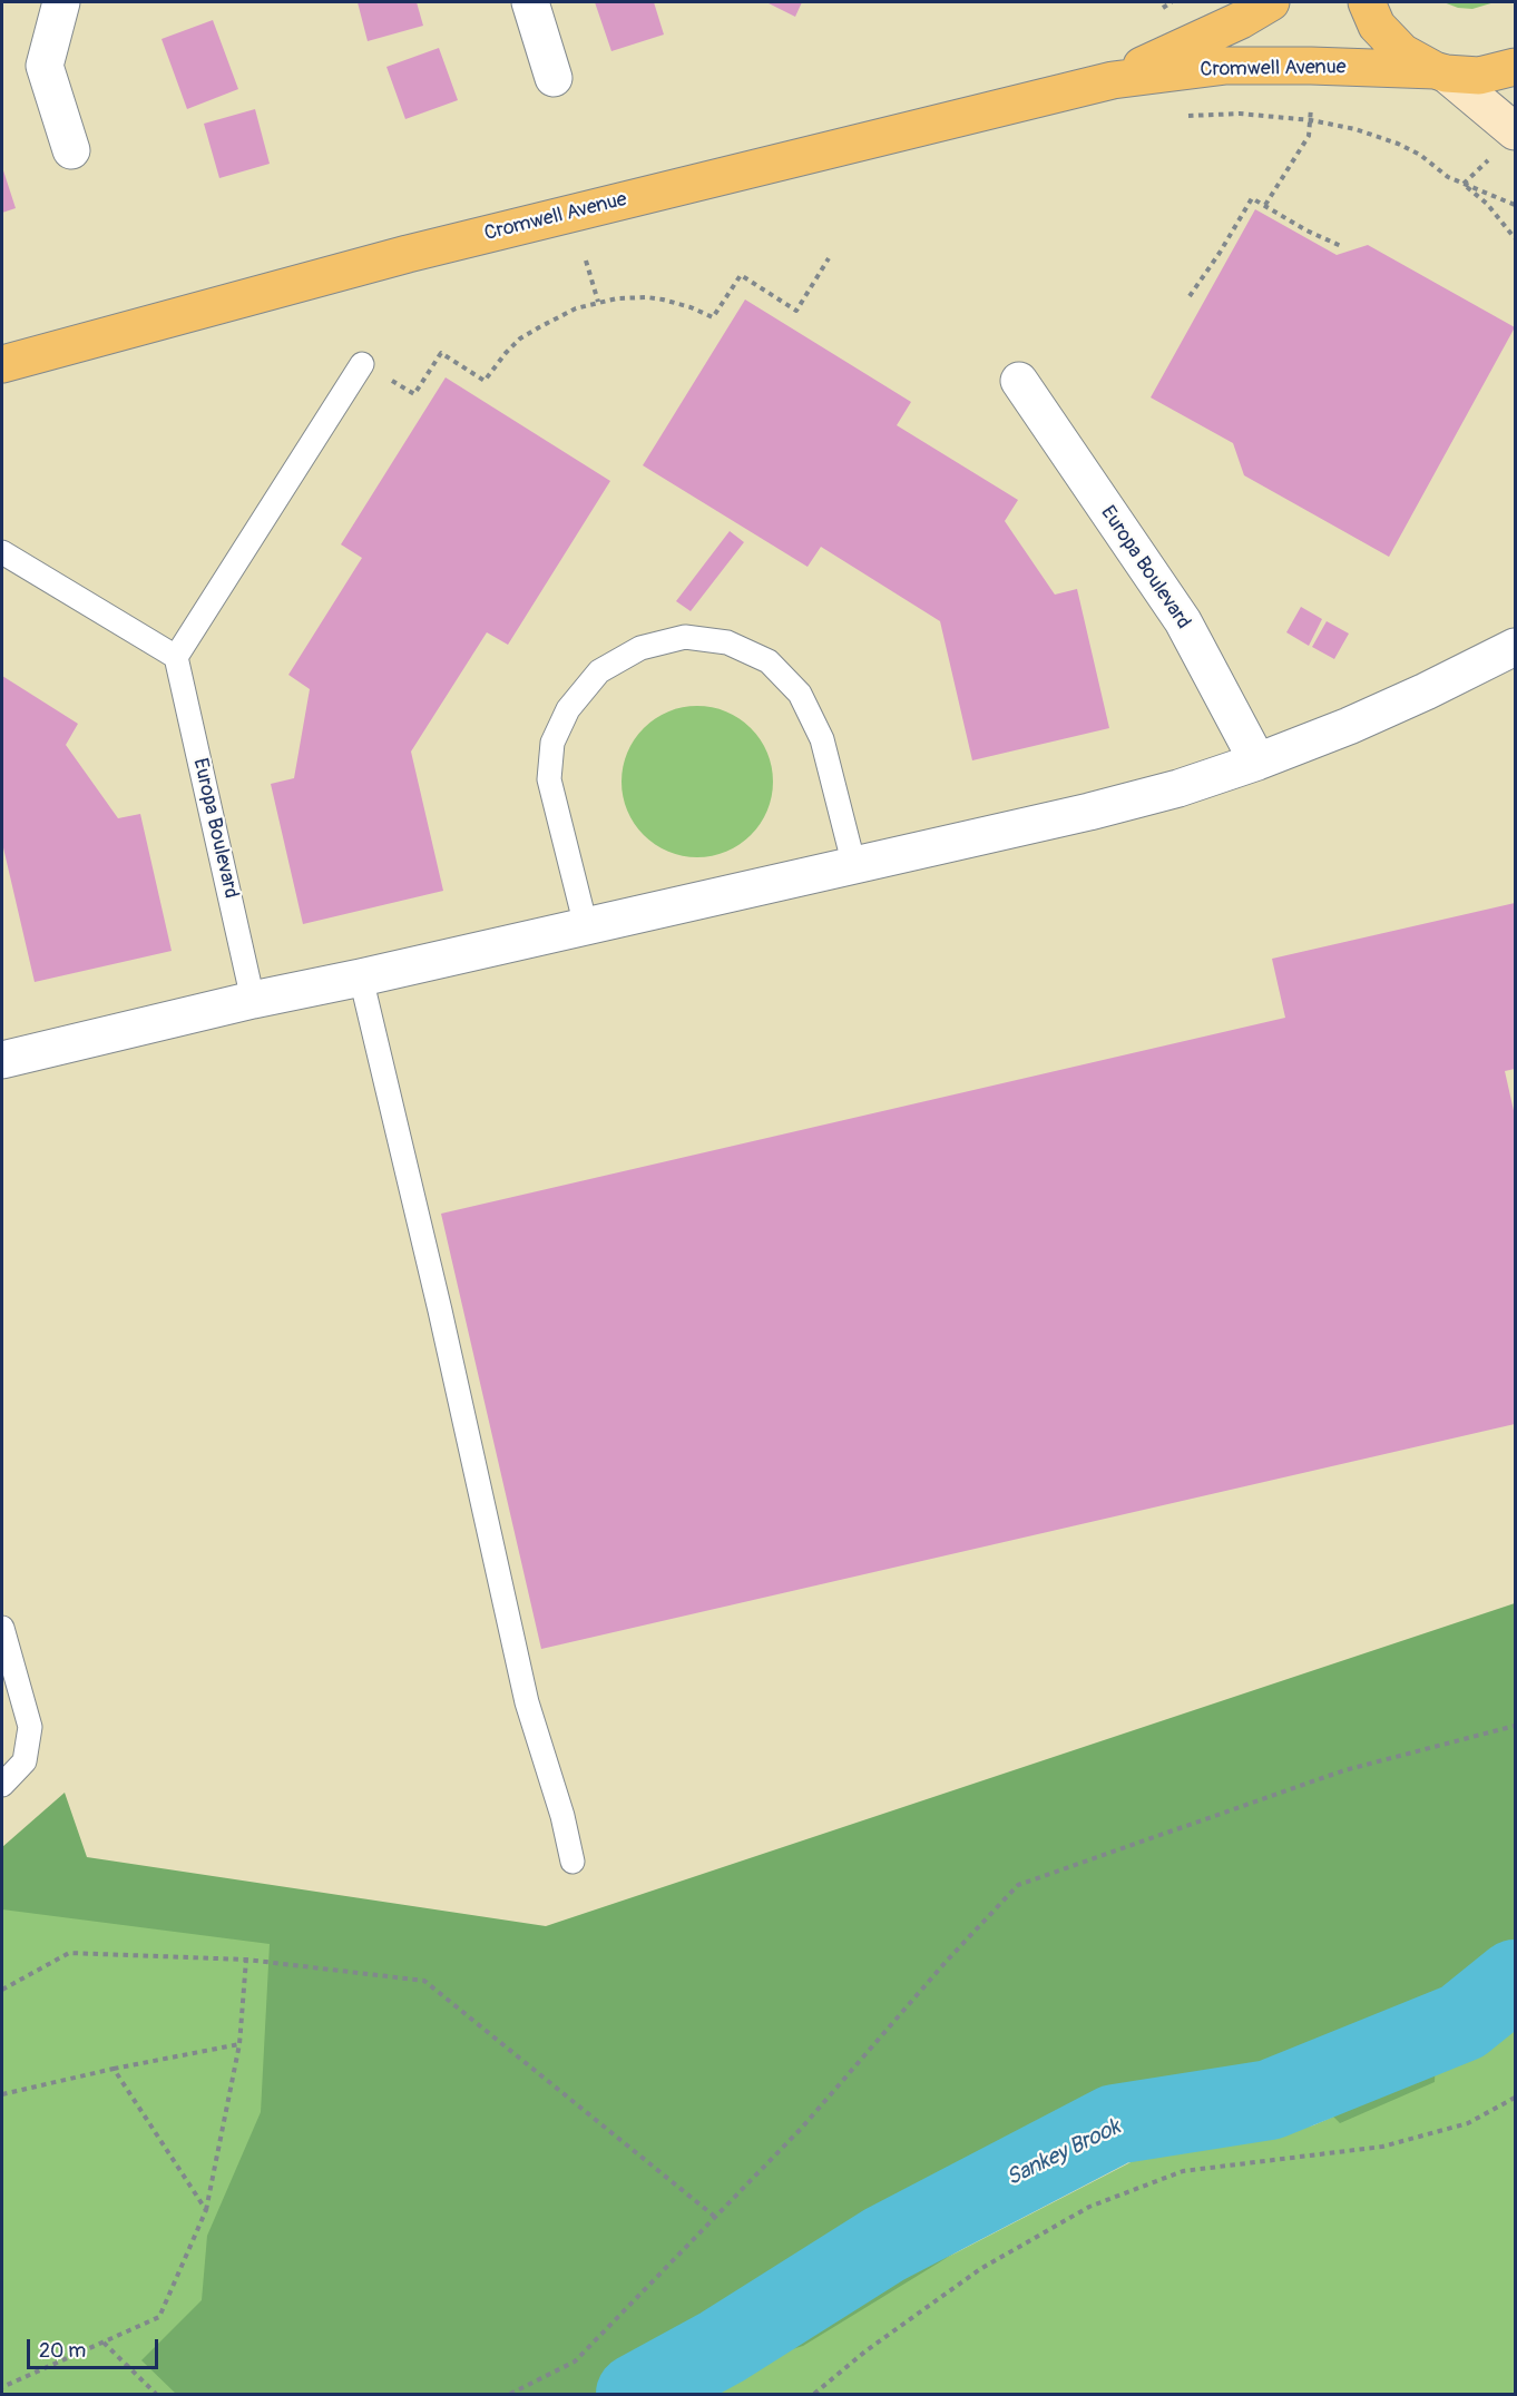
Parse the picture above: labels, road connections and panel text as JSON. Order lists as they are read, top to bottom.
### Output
{
  "streets": {
    "main road": ["Cromwell Avenue"],
    "street": ["Europa Boulevard"]
  },
  "water": ["Sankey Brook"],
  "scale_bar": "20 m"
}
